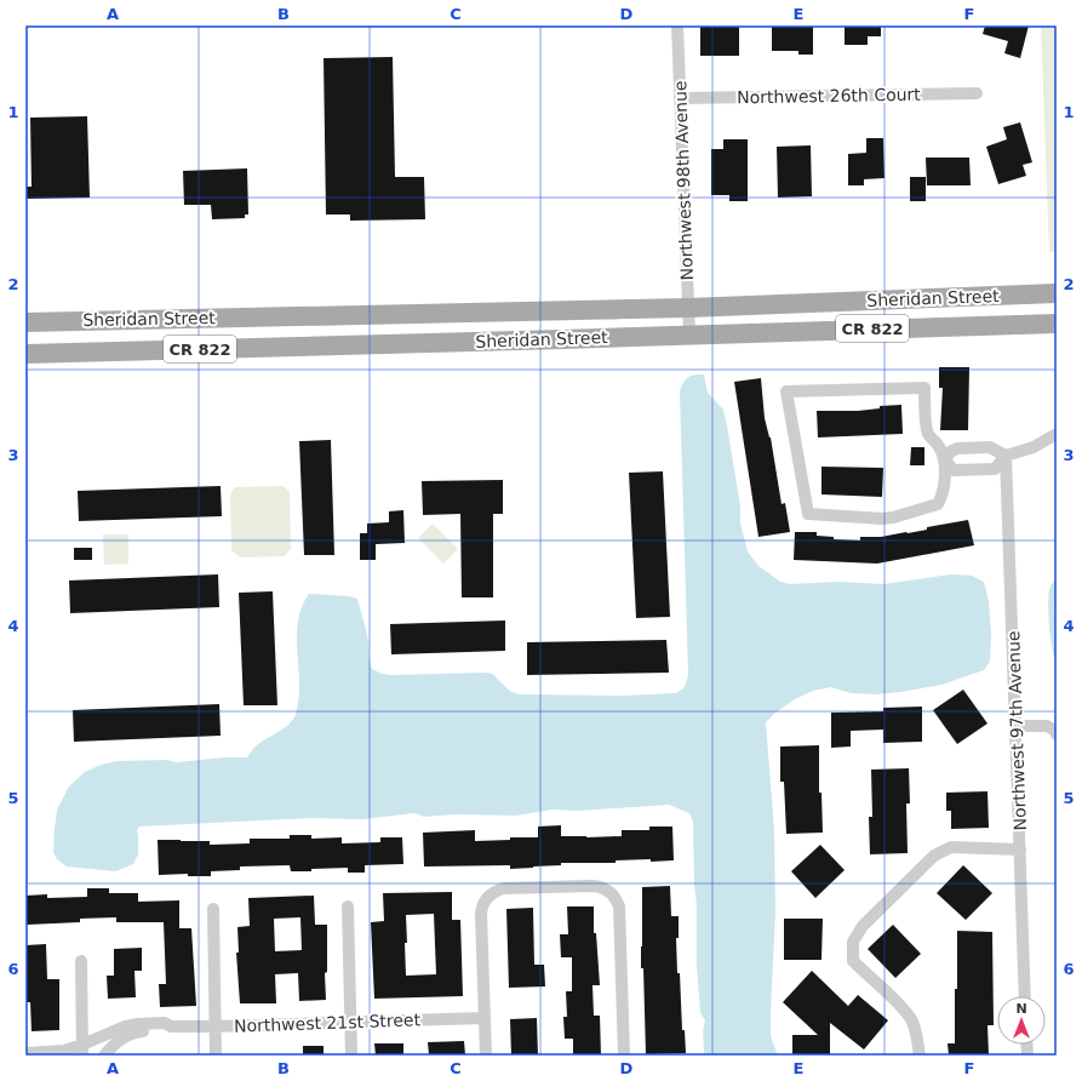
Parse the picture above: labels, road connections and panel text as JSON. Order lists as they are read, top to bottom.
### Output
{
  "streets": {
    "main road": ["Sheridan Street", "CR 822"],
    "street": [
      "Northwest 26th Court",
      "Northwest 98th Avenue",
      "Northwest 97th Avenue",
      "Northwest 21st Street"
    ]
  },
  "crossings": [
    ["Northwest 26th Court", "Northwest 98th Avenue"],
    ["Northwest 98th Avenue", "Sheridan Street"]
  ],
  "north": "top",
  "grid": {
    "columns": [
      "A",
      "B",
      "C",
      "D",
      "E",
      "F"
    ],
    "rows": [
      "1",
      "2",
      "3",
      "4",
      "5",
      "6"
    ]
  }
}
